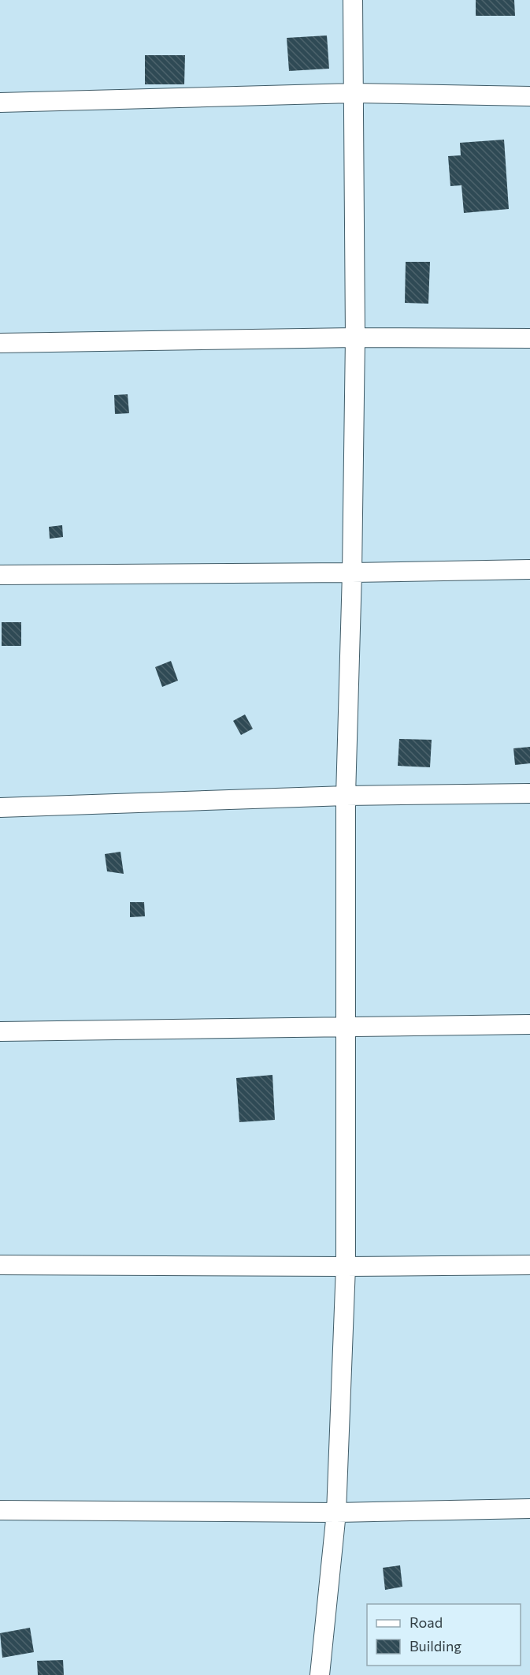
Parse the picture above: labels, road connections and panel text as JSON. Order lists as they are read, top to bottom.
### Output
{
  "legend": ["Road", "Building"]
}
